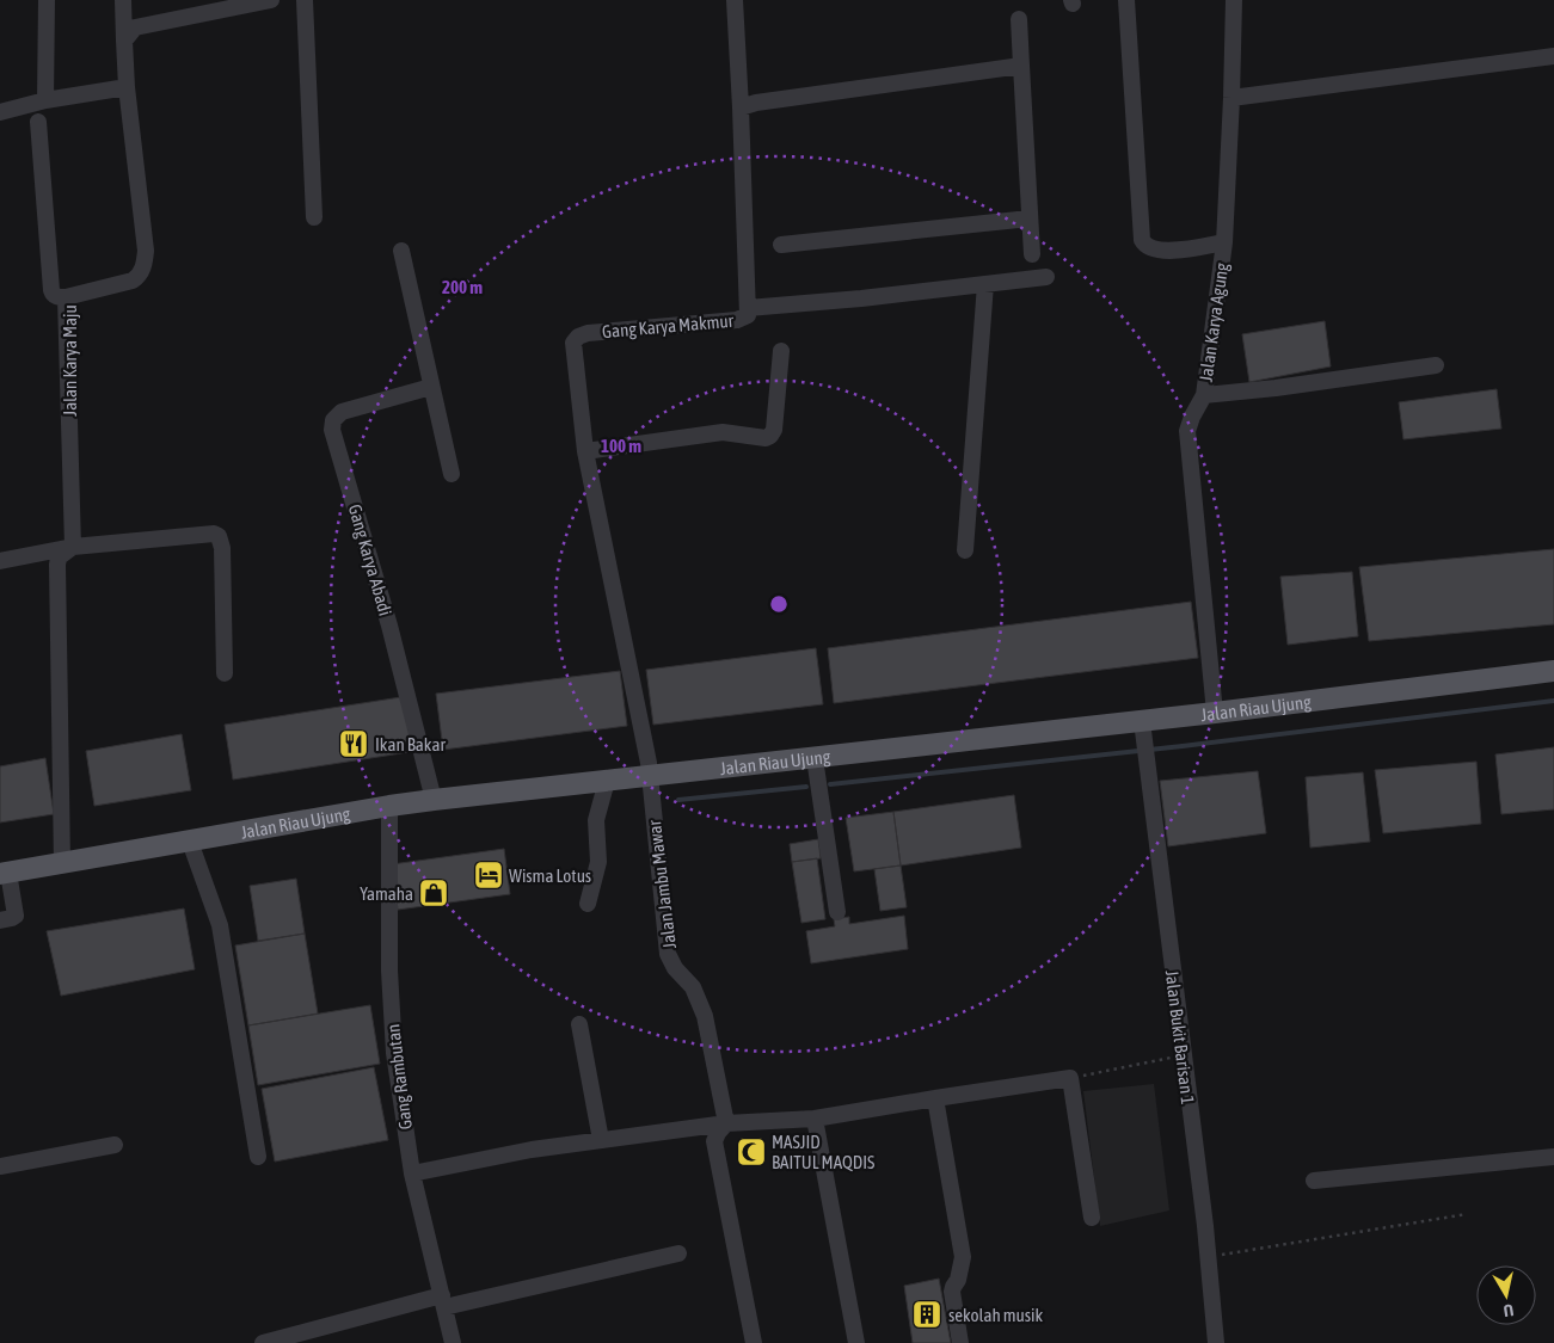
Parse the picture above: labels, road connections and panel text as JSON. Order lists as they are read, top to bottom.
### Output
{
  "streets": {
    "main road": ["Jalan Riau Ujung"],
    "street": [
      "Jalan Karya Agung",
      "Gang Karya Makmur",
      "Jalan Karya Maju",
      "Gang Karya Abadi",
      "Jalan Jambu Mawar",
      "Jalan Bukit Barisan 1",
      "Gang Rambutan"
    ]
  },
  "crossings": [
    ["Jalan Karya Agung", "Jalan Riau Ujung"],
    ["Gang Karya Makmur", "Jalan Riau Ujung"],
    ["Gang Karya Makmur", "Jalan Jambu Mawar"],
    ["Gang Karya Abadi", "Jalan Riau Ujung"],
    ["Jalan Riau Ujung", "Jalan Jambu Mawar"],
    ["Jalan Riau Ujung", "Jalan Bukit Barisan 1"],
    ["Jalan Riau Ujung", "Gang Rambutan"]
  ],
  "places": {
    "restaurant": ["Ikan Bakar"],
    "hotel": ["Wisma Lotus"],
    "shop": ["Yamaha"],
    "mosque": ["MASJID BAITUL MAQDIS"],
    "building": ["sekolah musik"]
  },
  "north": "bottom",
  "rings": ["200 m", "100 m"]
}
